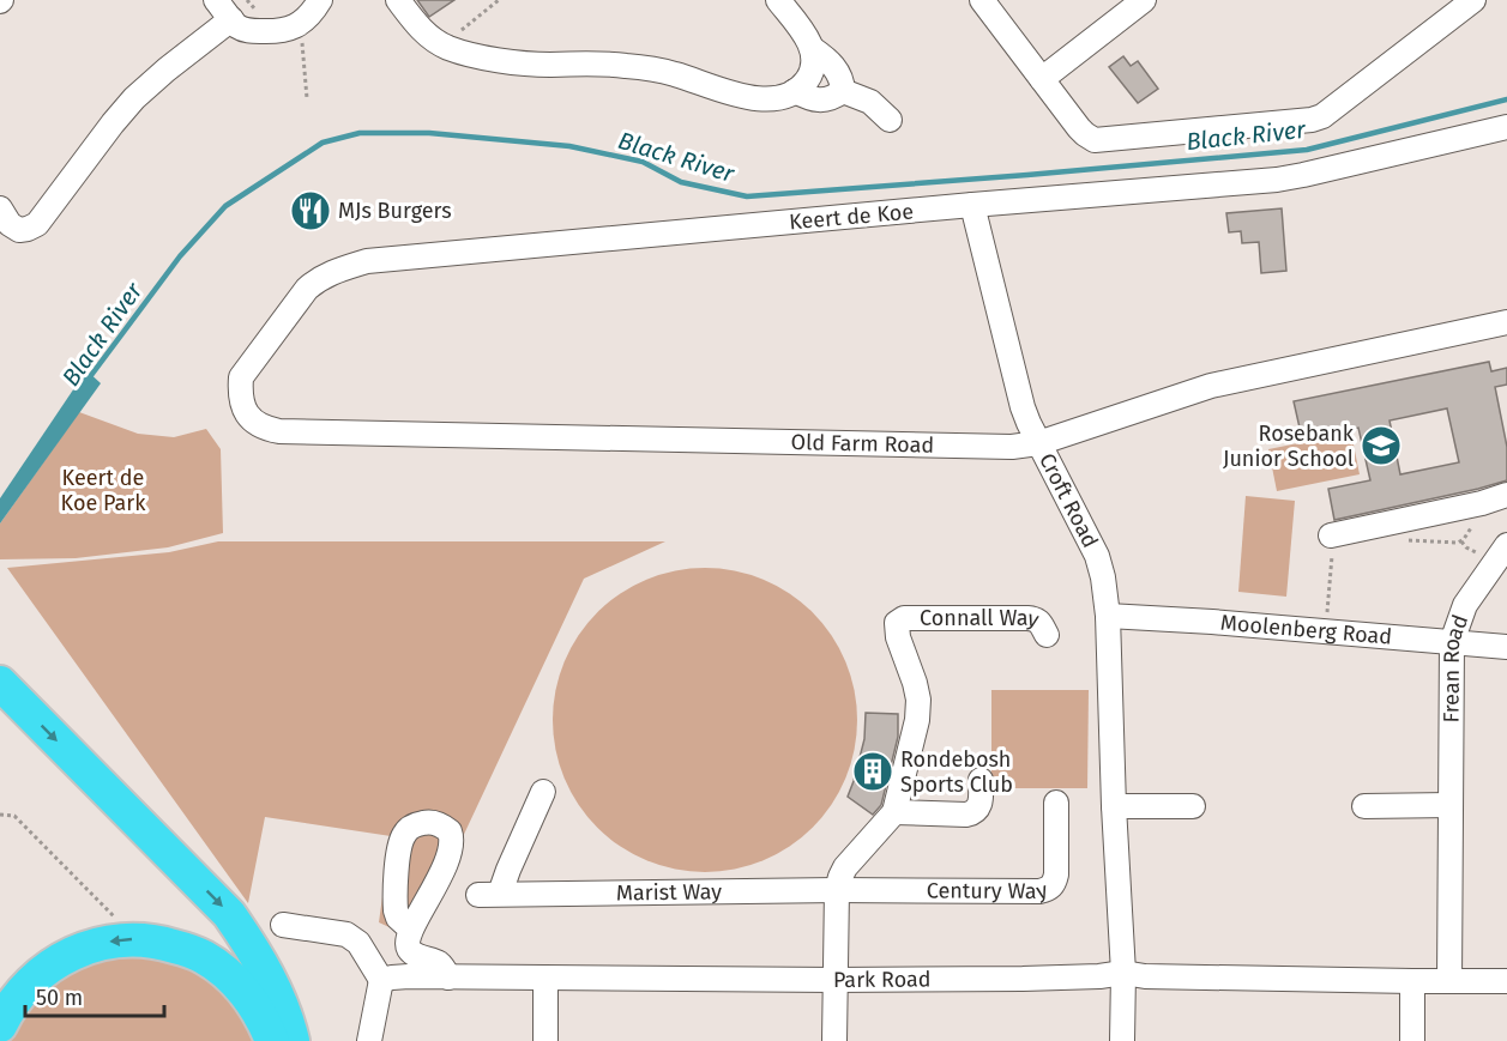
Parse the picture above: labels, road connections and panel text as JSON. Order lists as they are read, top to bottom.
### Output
{
  "streets": {
    "street": [
      "Keert de Koe",
      "Old Farm Road",
      "Croft Road",
      "Connall Way",
      "Moolenberg Road",
      "Frean Road",
      "Century Way",
      "Marist Way",
      "Park Road"
    ]
  },
  "crossings": [
    ["Keert de Koe", "Old Farm Road"],
    ["Keert de Koe", "Croft Road"],
    ["Old Farm Road", "Croft Road"],
    ["Croft Road", "Moolenberg Road"],
    ["Croft Road", "Park Road"],
    ["Connall Way", "Century Way"],
    ["Connall Way", "Marist Way"],
    ["Moolenberg Road", "Frean Road"],
    ["Frean Road", "Park Road"],
    ["Century Way", "Marist Way"]
  ],
  "water": ["Black River"],
  "parks": ["Keert de Koe Park"],
  "places": {
    "restaurant": ["MJs Burgers"],
    "school or university": ["Rosebank Junior School"],
    "building": ["Rondebosh Sports Club"]
  },
  "scale_bar": "50 m"
}
